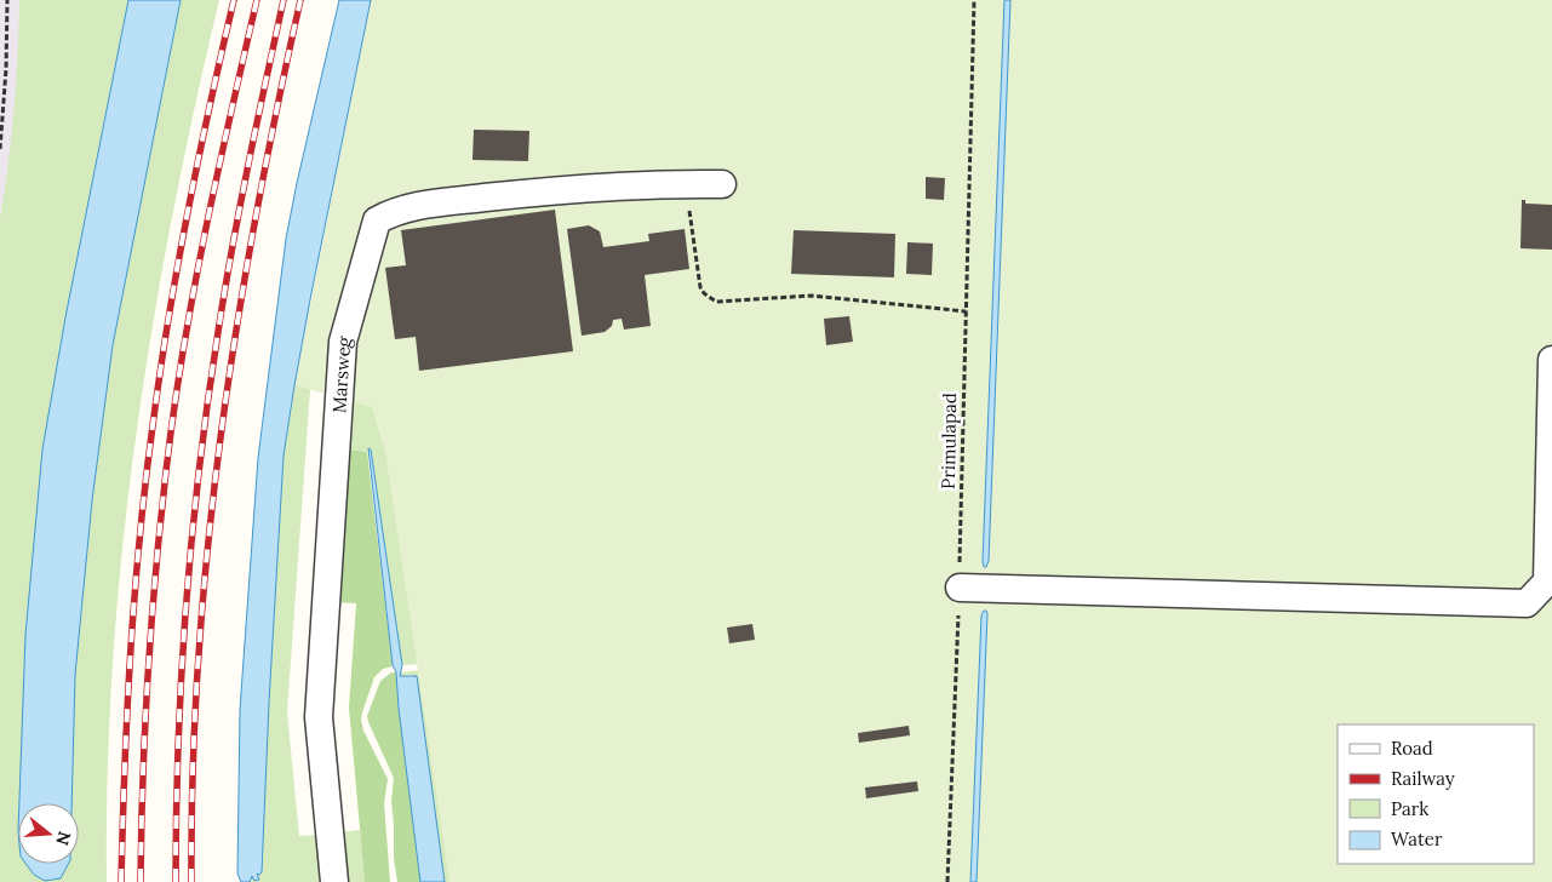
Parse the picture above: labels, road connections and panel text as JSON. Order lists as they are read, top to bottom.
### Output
{
  "streets": {
    "street": ["Marsweg"],
    "path": ["Primulapad"]
  },
  "legend": [
    "Road",
    "Railway",
    "Park",
    "Water"
  ],
  "north": "right"
}
